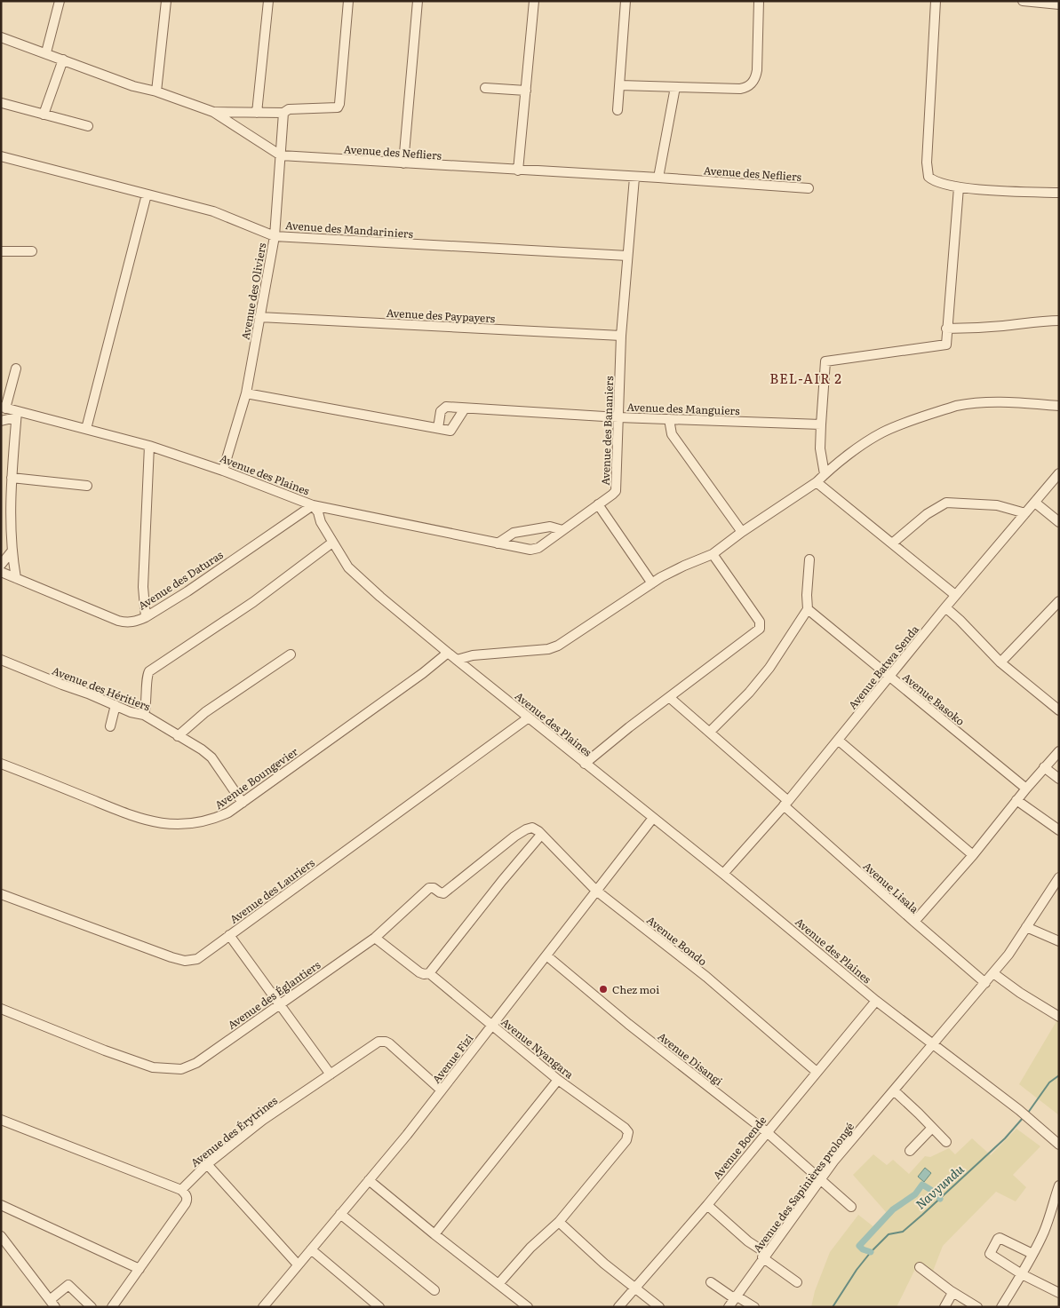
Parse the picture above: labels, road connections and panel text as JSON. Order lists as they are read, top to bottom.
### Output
{
  "streets": {
    "street": [
      "Avenue des Nefliers",
      "Avenue des Mandariniers",
      "Avenue des Oliviers",
      "Avenue des Paypayers",
      "Avenue des Manguiers",
      "Avenue des Bananiers",
      "Avenue des Plaines",
      "Avenue des Daturas",
      "Avenue Batwa Senda",
      "Avenue des Héritiers",
      "Avenue Basoko",
      "Avenue Boungevier",
      "Avenue Lisala",
      "Avenue des Lauriers",
      "Avenue Bondo",
      "Avenue des Églantiers",
      "Avenue Nyangara",
      "Avenue Fizi",
      "Avenue Disangi",
      "Avenue des Érytrines",
      "Avenue Boende",
      "Avenue des Sapinières prolongé"
    ]
  },
  "crossings": [
    ["Avenue des Nefliers", "Avenue des Oliviers"],
    ["Avenue des Nefliers", "Avenue des Bananiers"],
    ["Avenue des Mandariniers", "Avenue des Oliviers"],
    ["Avenue des Mandariniers", "Avenue des Bananiers"],
    ["Avenue des Oliviers", "Avenue des Paypayers"],
    ["Avenue des Oliviers", "Avenue des Plaines"],
    ["Avenue des Paypayers", "Avenue des Bananiers"],
    ["Avenue des Manguiers", "Avenue des Bananiers"],
    ["Avenue des Bananiers", "Avenue des Plaines"],
    ["Avenue des Bananiers", "Avenue des Daturas"],
    ["Avenue des Plaines", "Avenue des Daturas"],
    ["Avenue des Plaines", "Avenue Batwa Senda"],
    ["Avenue des Plaines", "Avenue Boungevier"],
    ["Avenue des Plaines", "Avenue des Lauriers"],
    ["Avenue des Plaines", "Avenue Fizi"],
    ["Avenue des Plaines", "Avenue Boende"],
    ["Avenue des Plaines", "Avenue des Sapinières prolongé"],
    ["Avenue Batwa Senda", "Avenue Basoko"],
    ["Avenue Batwa Senda", "Avenue Lisala"],
    ["Avenue des Héritiers", "Avenue Boungevier"],
    ["Avenue Lisala", "Avenue des Sapinières prolongé"],
    ["Avenue Bondo", "Avenue des Églantiers"],
    ["Avenue Bondo", "Avenue Fizi"],
    ["Avenue Bondo", "Avenue Boende"],
    ["Avenue des Églantiers", "Avenue Nyangara"],
    ["Avenue Nyangara", "Avenue Fizi"],
    ["Avenue Fizi", "Avenue Disangi"],
    ["Avenue Fizi", "Avenue des Érytrines"],
    ["Avenue Disangi", "Avenue Boende"],
    ["Avenue Disangi", "Avenue des Sapinières prolongé"]
  ],
  "districts": ["BEL-AIR 2"],
  "water": ["Navyundu"],
  "places": ["Chez moi"]
}
